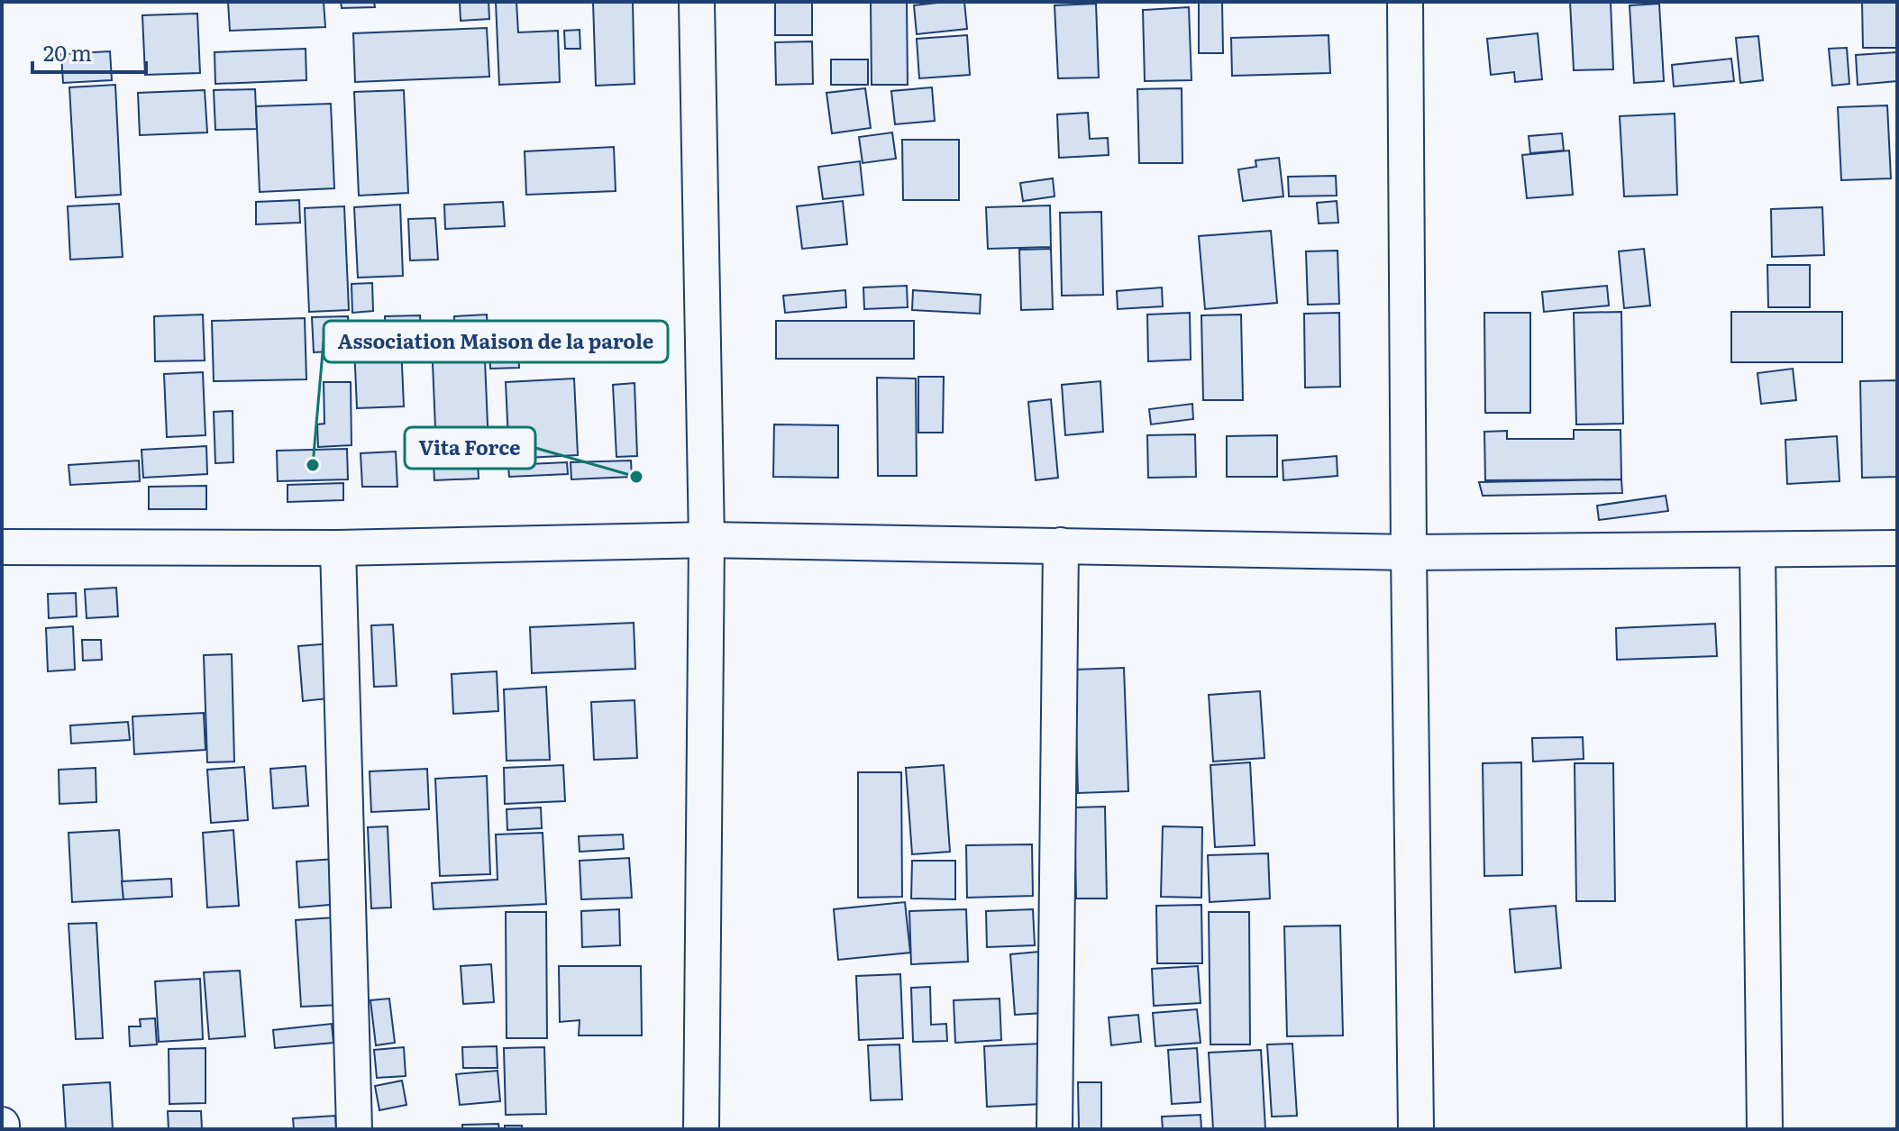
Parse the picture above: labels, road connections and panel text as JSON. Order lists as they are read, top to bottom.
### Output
{
  "places": ["Association Maison de la parole", "Vita Force"],
  "scale_bar": "20 m"
}
